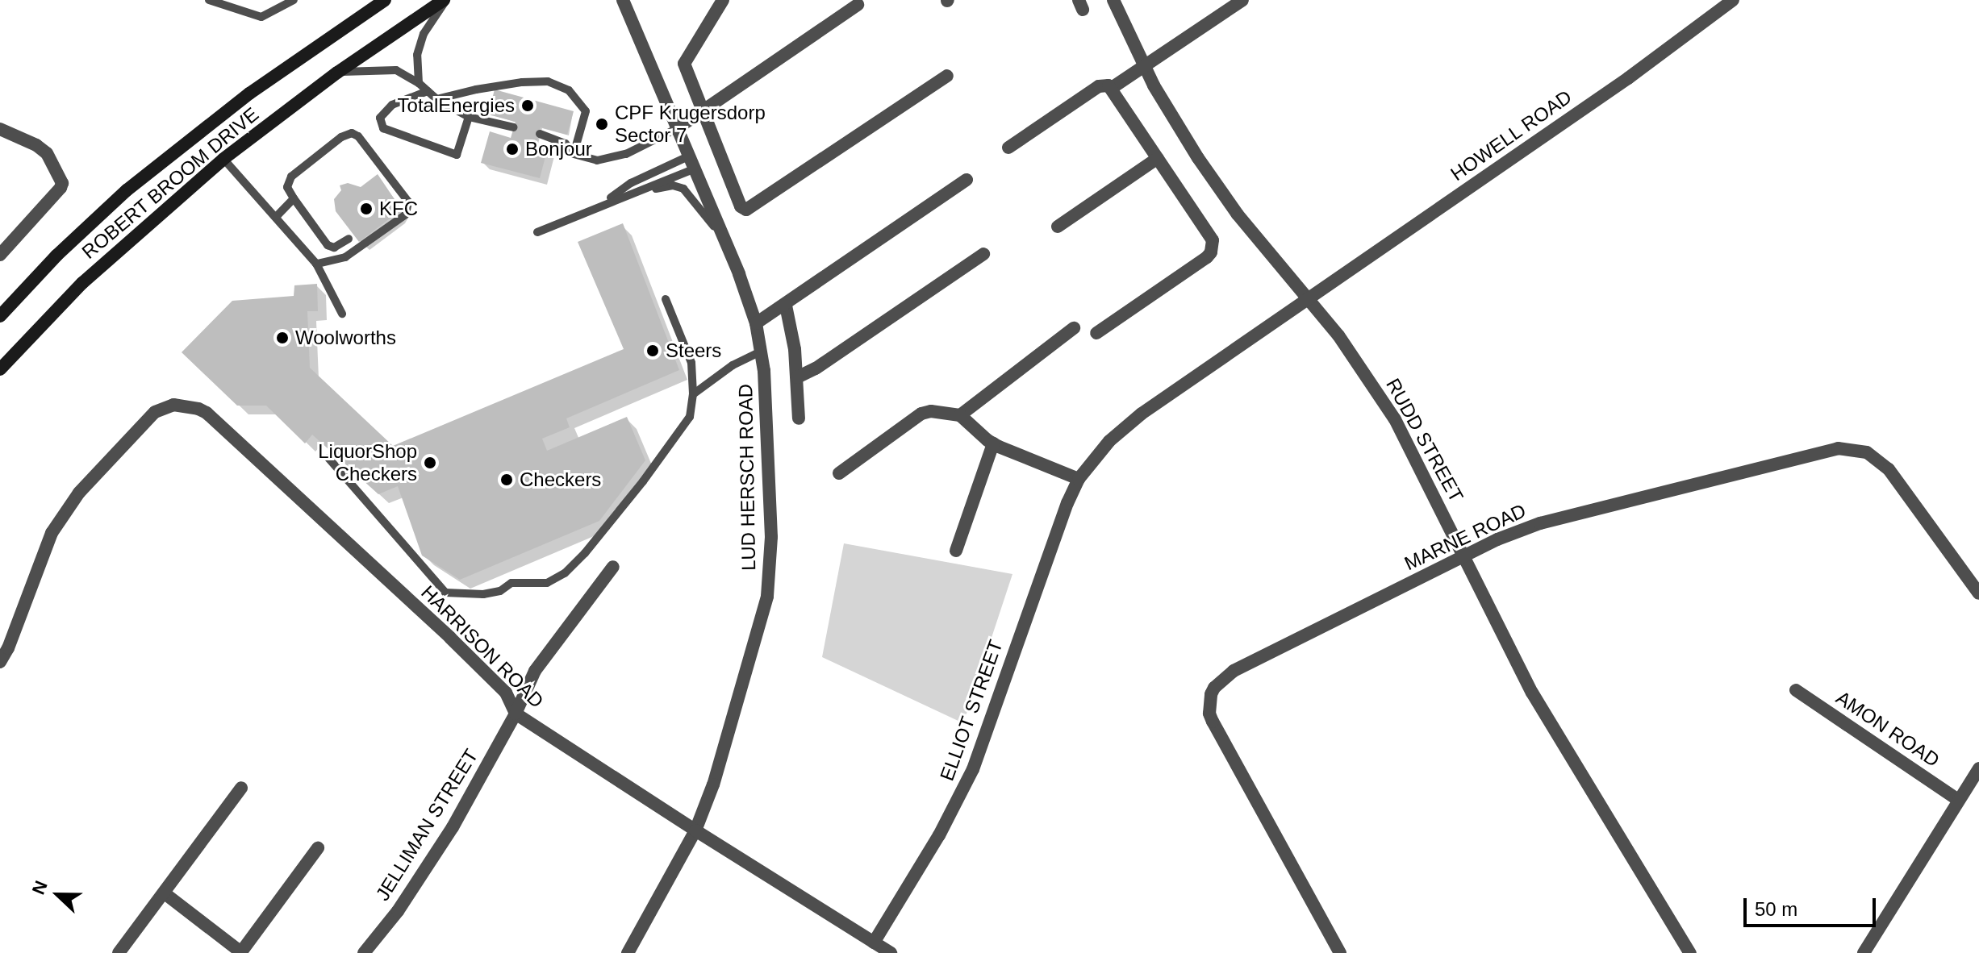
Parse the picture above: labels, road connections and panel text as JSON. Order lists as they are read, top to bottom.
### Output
{
  "streets": {
    "street": [
      "HOWELL ROAD",
      "ROBERT BROOM DRIVE",
      "RUDD STREET",
      "LUD HERSCH ROAD",
      "MARNE ROAD",
      "HARRISON ROAD",
      "ELLIOT STREET",
      "AMON ROAD",
      "JELLIMAN STREET"
    ]
  },
  "crossings": [
    ["HOWELL ROAD", "RUDD STREET"],
    ["HOWELL ROAD", "ELLIOT STREET"],
    ["RUDD STREET", "MARNE ROAD"],
    ["RUDD STREET", "ELLIOT STREET"],
    ["LUD HERSCH ROAD", "HARRISON ROAD"],
    ["HARRISON ROAD", "ELLIOT STREET"],
    ["HARRISON ROAD", "JELLIMAN STREET"]
  ],
  "places": [
    "TotalEnergies",
    "CPF Krugersdorp Sector 7",
    "Bonjour",
    "KFC",
    "Woolworths",
    "Steers",
    "LiquorShop Checkers",
    "Checkers"
  ],
  "scale_bar": "50 m",
  "north": "left"
}
